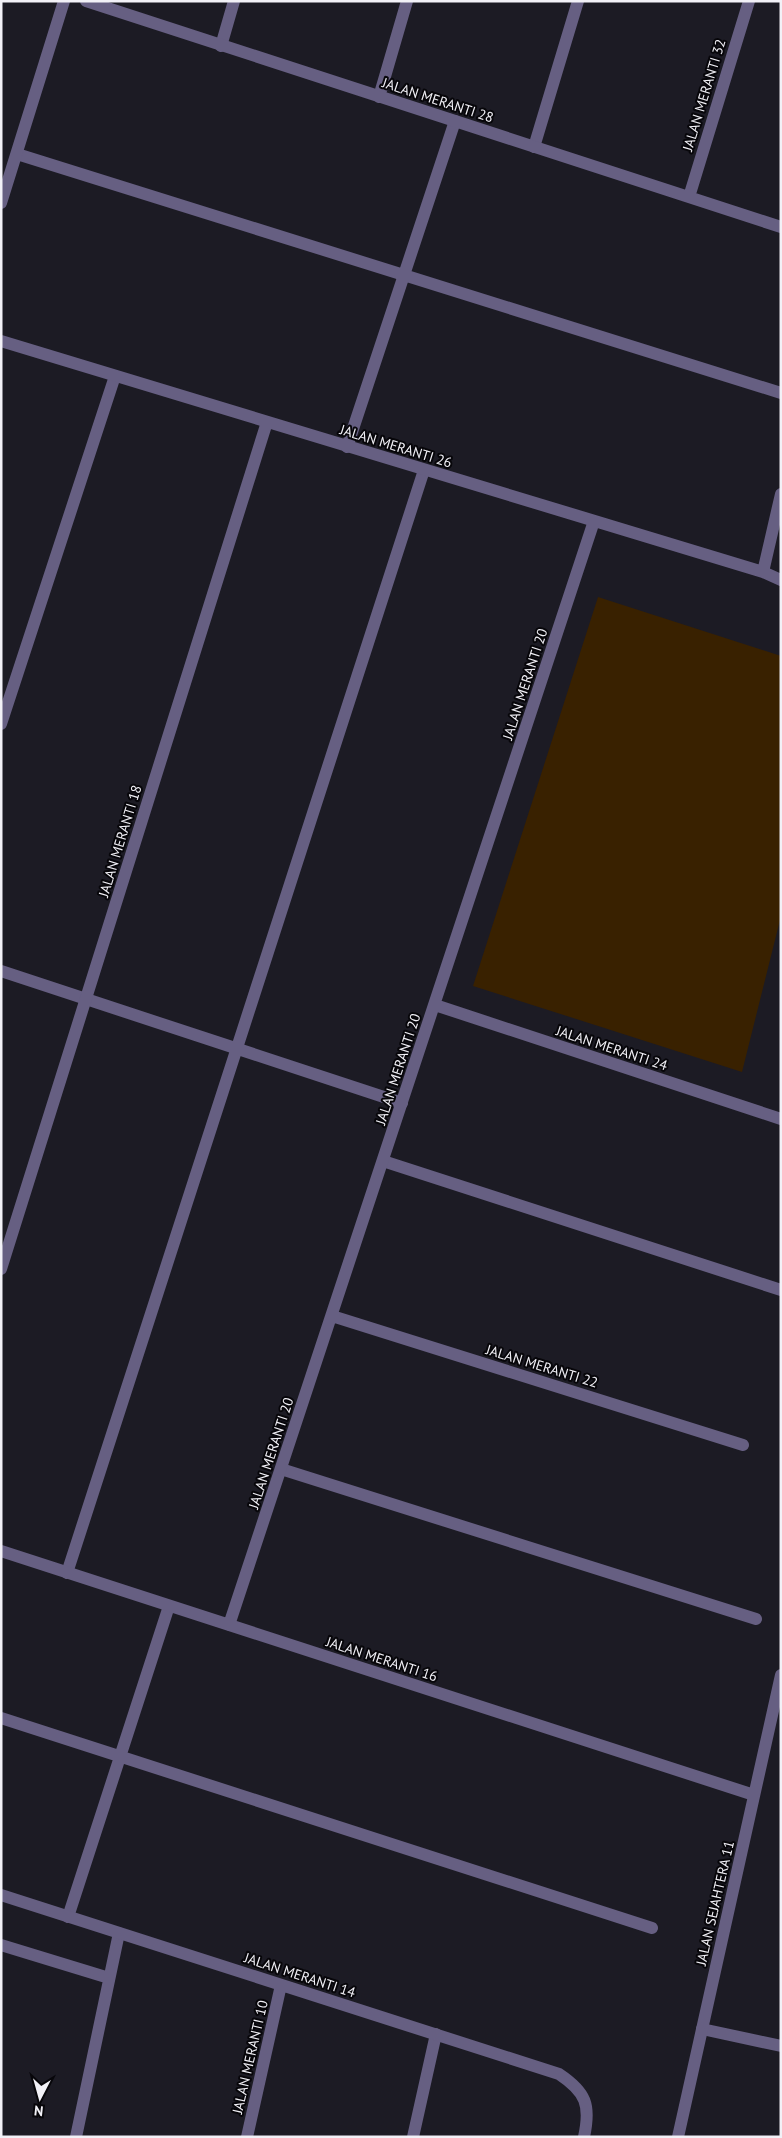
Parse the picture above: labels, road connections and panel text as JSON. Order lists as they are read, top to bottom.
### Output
{
  "streets": {
    "street": [
      "JALAN MERANTI 32",
      "JALAN MERANTI 28",
      "JALAN MERANTI 26",
      "JALAN MERANTI 20",
      "JALAN MERANTI 18",
      "JALAN MERANTI 24",
      "JALAN MERANTI 22",
      "JALAN MERANTI 16",
      "JALAN SEJAHTERA 11",
      "JALAN MERANTI 14",
      "JALAN MERANTI 10"
    ]
  },
  "crossings": [
    ["JALAN MERANTI 32", "JALAN MERANTI 28"],
    ["JALAN MERANTI 26", "JALAN MERANTI 20"],
    ["JALAN MERANTI 26", "JALAN MERANTI 18"],
    ["JALAN MERANTI 20", "JALAN MERANTI 24"],
    ["JALAN MERANTI 20", "JALAN MERANTI 22"],
    ["JALAN MERANTI 20", "JALAN MERANTI 16"],
    ["JALAN MERANTI 16", "JALAN SEJAHTERA 11"],
    ["JALAN MERANTI 14", "JALAN MERANTI 10"]
  ],
  "north": "bottom"
}
